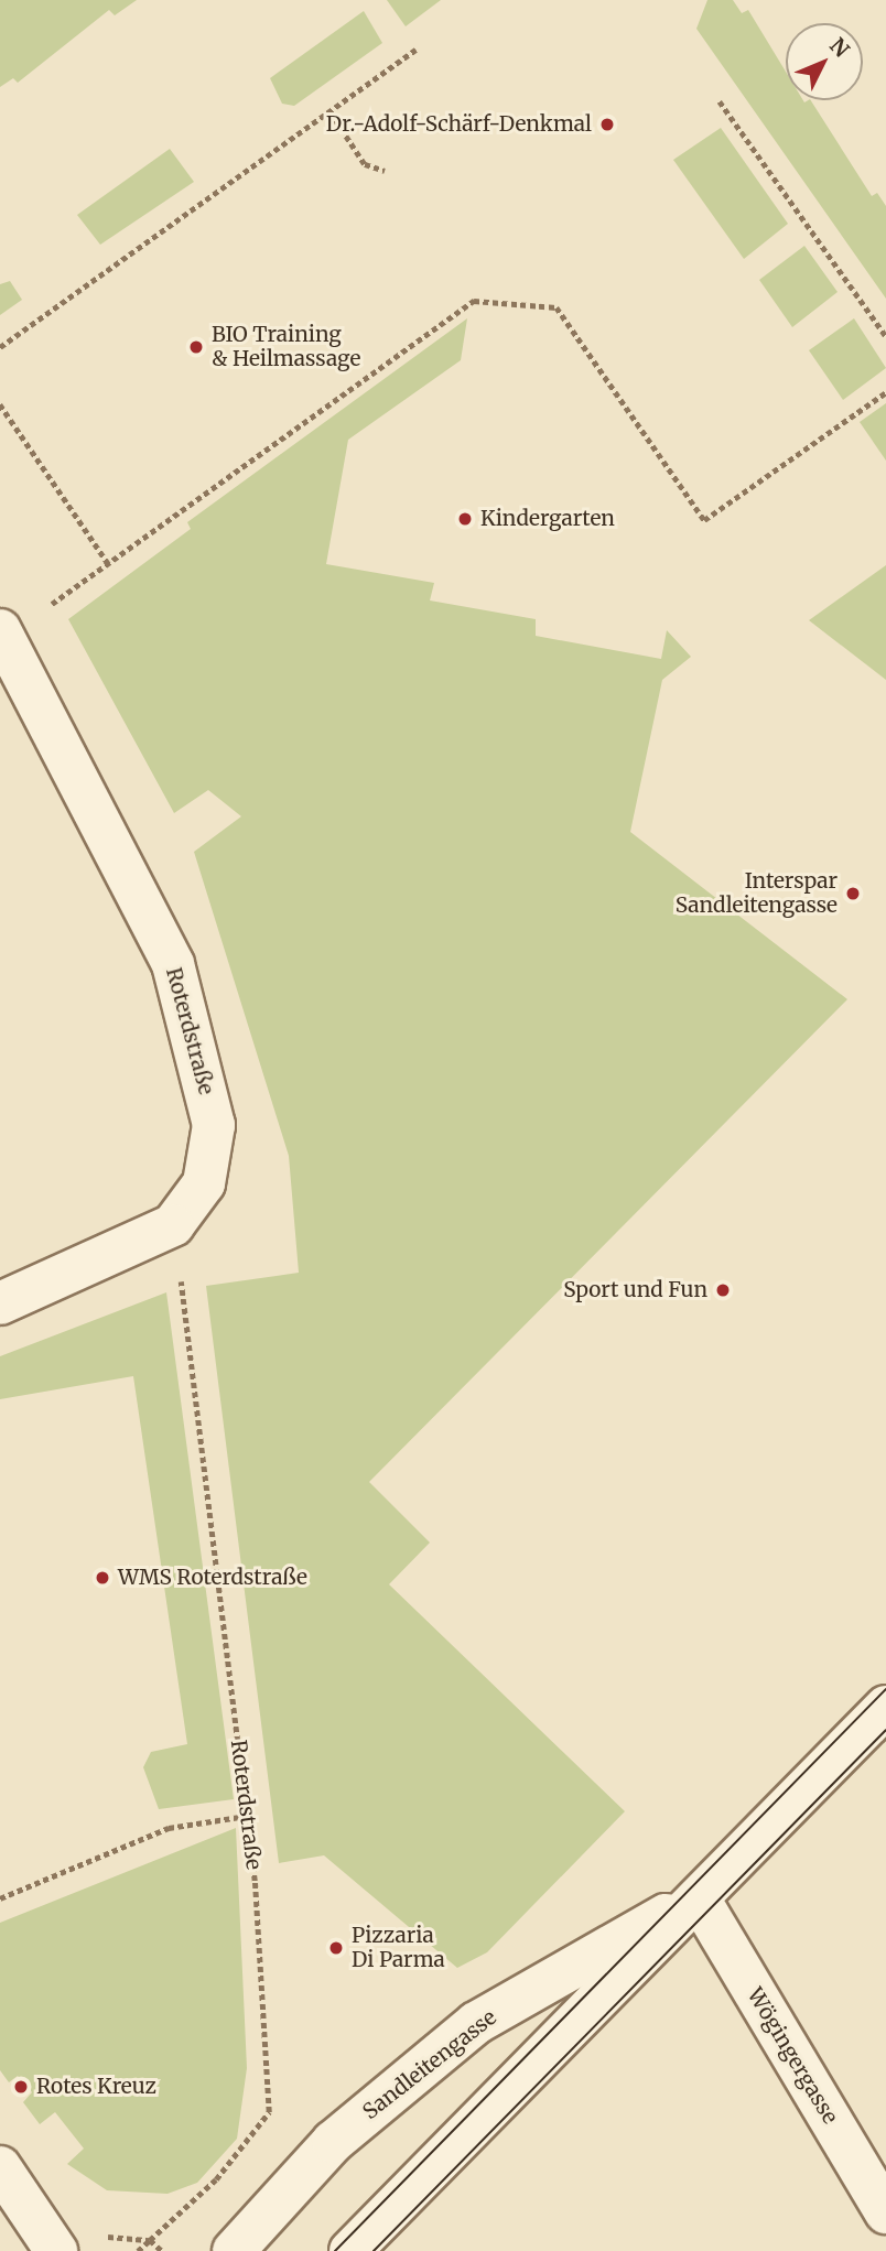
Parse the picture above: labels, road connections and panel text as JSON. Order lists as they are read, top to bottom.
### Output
{
  "streets": {
    "main road": ["Roterdstraße", "Wögingergasse", "Sandleitengasse"]
  },
  "crossings": [
    ["Wögingergasse", "Sandleitengasse"]
  ],
  "places": [
    "Dr.-Adolf-Schärf-Denkmal",
    "BIO Training & Heilmassage",
    "Kindergarten",
    "Interspar Sandleitengasse",
    "Sport und Fun",
    "WMS Roterdstraße",
    "Pizzaria Di Parma",
    "Rotes Kreuz"
  ],
  "north": "top right"
}
